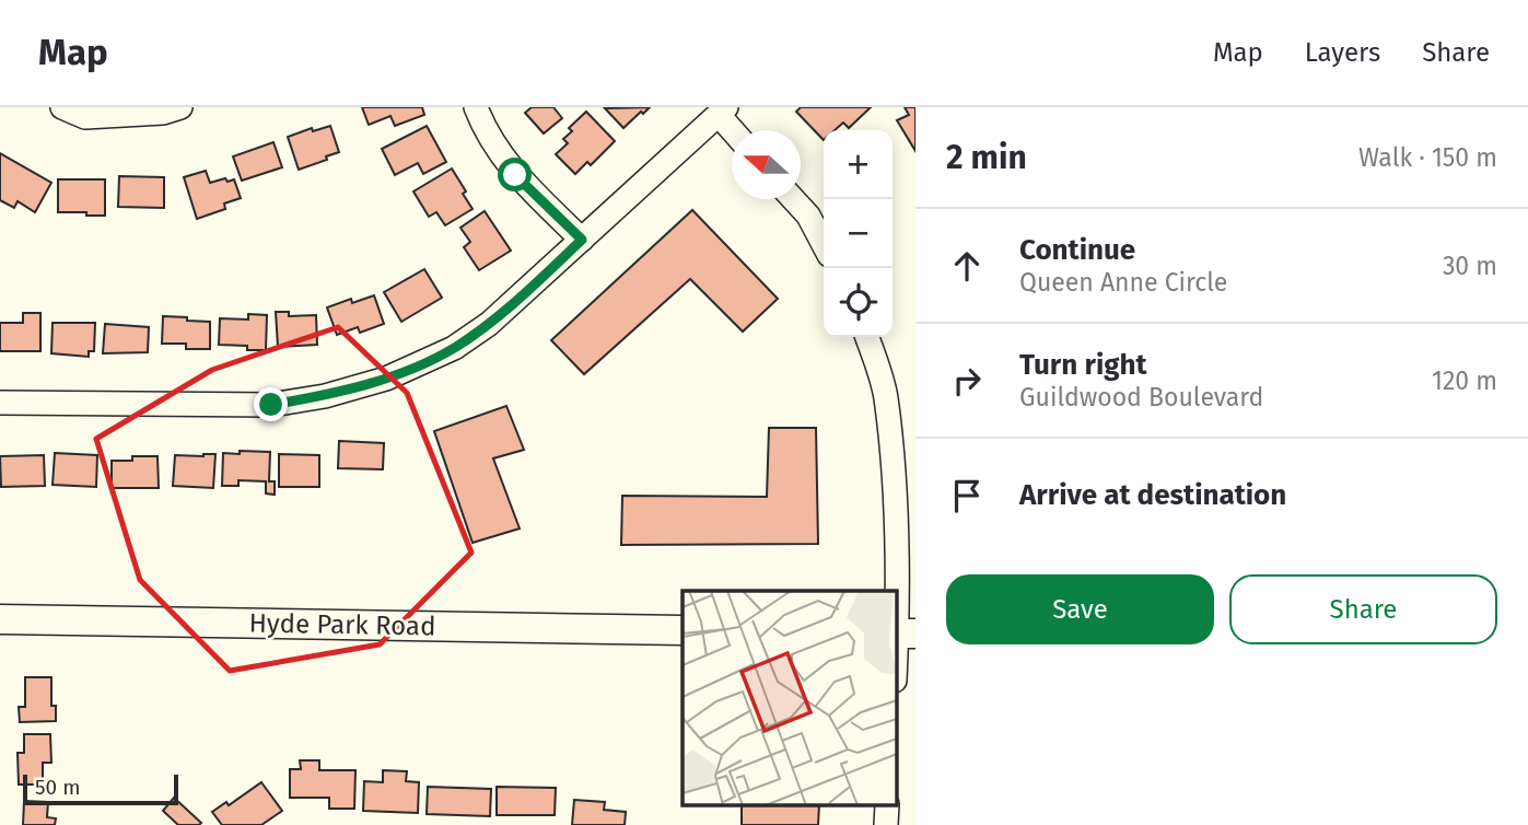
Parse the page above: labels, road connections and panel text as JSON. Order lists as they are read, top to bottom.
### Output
{
  "streets": {
    "main road": ["Hyde Park Road"]
  },
  "scale_bar": "50 m",
  "north": "left",
  "page": {
    "header": "Map",
    "nav": ["Map", "Layers", "Share"],
    "heading": ["2 min", "Walk · 150 m"],
    "map_buttons": ["+", "−"],
    "list": [
      ["Continue", "Queen Anne Circle", "30 m"],
      ["Turn right", "Guildwood Boulevard", "120 m"],
      "Arrive at destination"
    ],
    "buttons": ["Save", "Share"],
    "scale": "50 m"
  }
}
